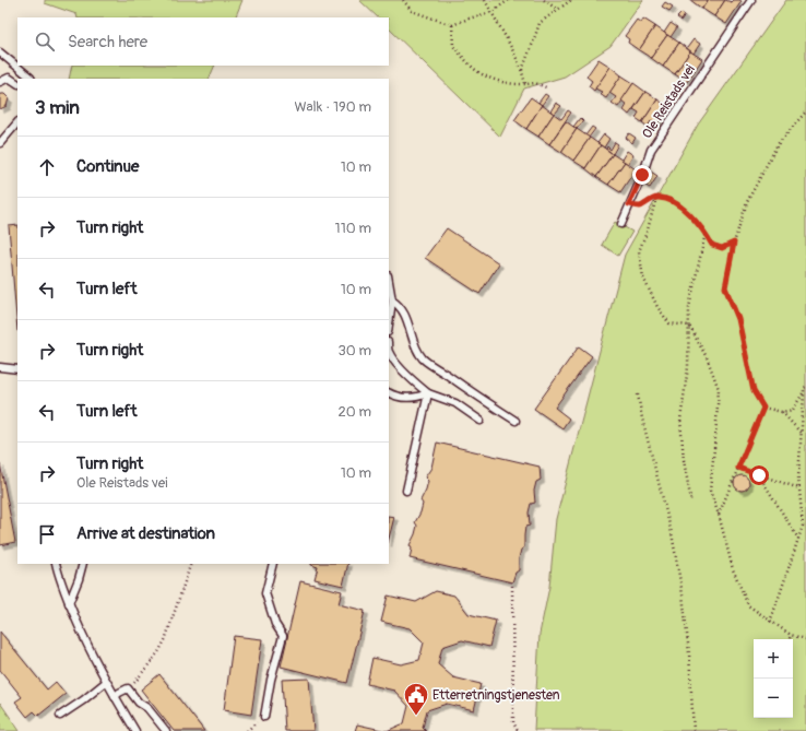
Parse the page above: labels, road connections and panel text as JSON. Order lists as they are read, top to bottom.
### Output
{
  "streets": {
    "lane": ["Ole Reistads vei"]
  },
  "places": {
    "public building": ["Etterretningstjenesten"]
  },
  "page": {
    "search": "Search here",
    "heading": ["3 min", "Walk · 190 m"],
    "list": [
      ["Continue", "10 m"],
      ["Turn right", "110 m"],
      ["Turn left", "10 m"],
      ["Turn right", "30 m"],
      ["Turn left", "20 m"],
      ["Turn right", "Ole Reistads vei", "10 m"],
      "Arrive at destination"
    ],
    "map_buttons": ["+", "−"]
  }
}
